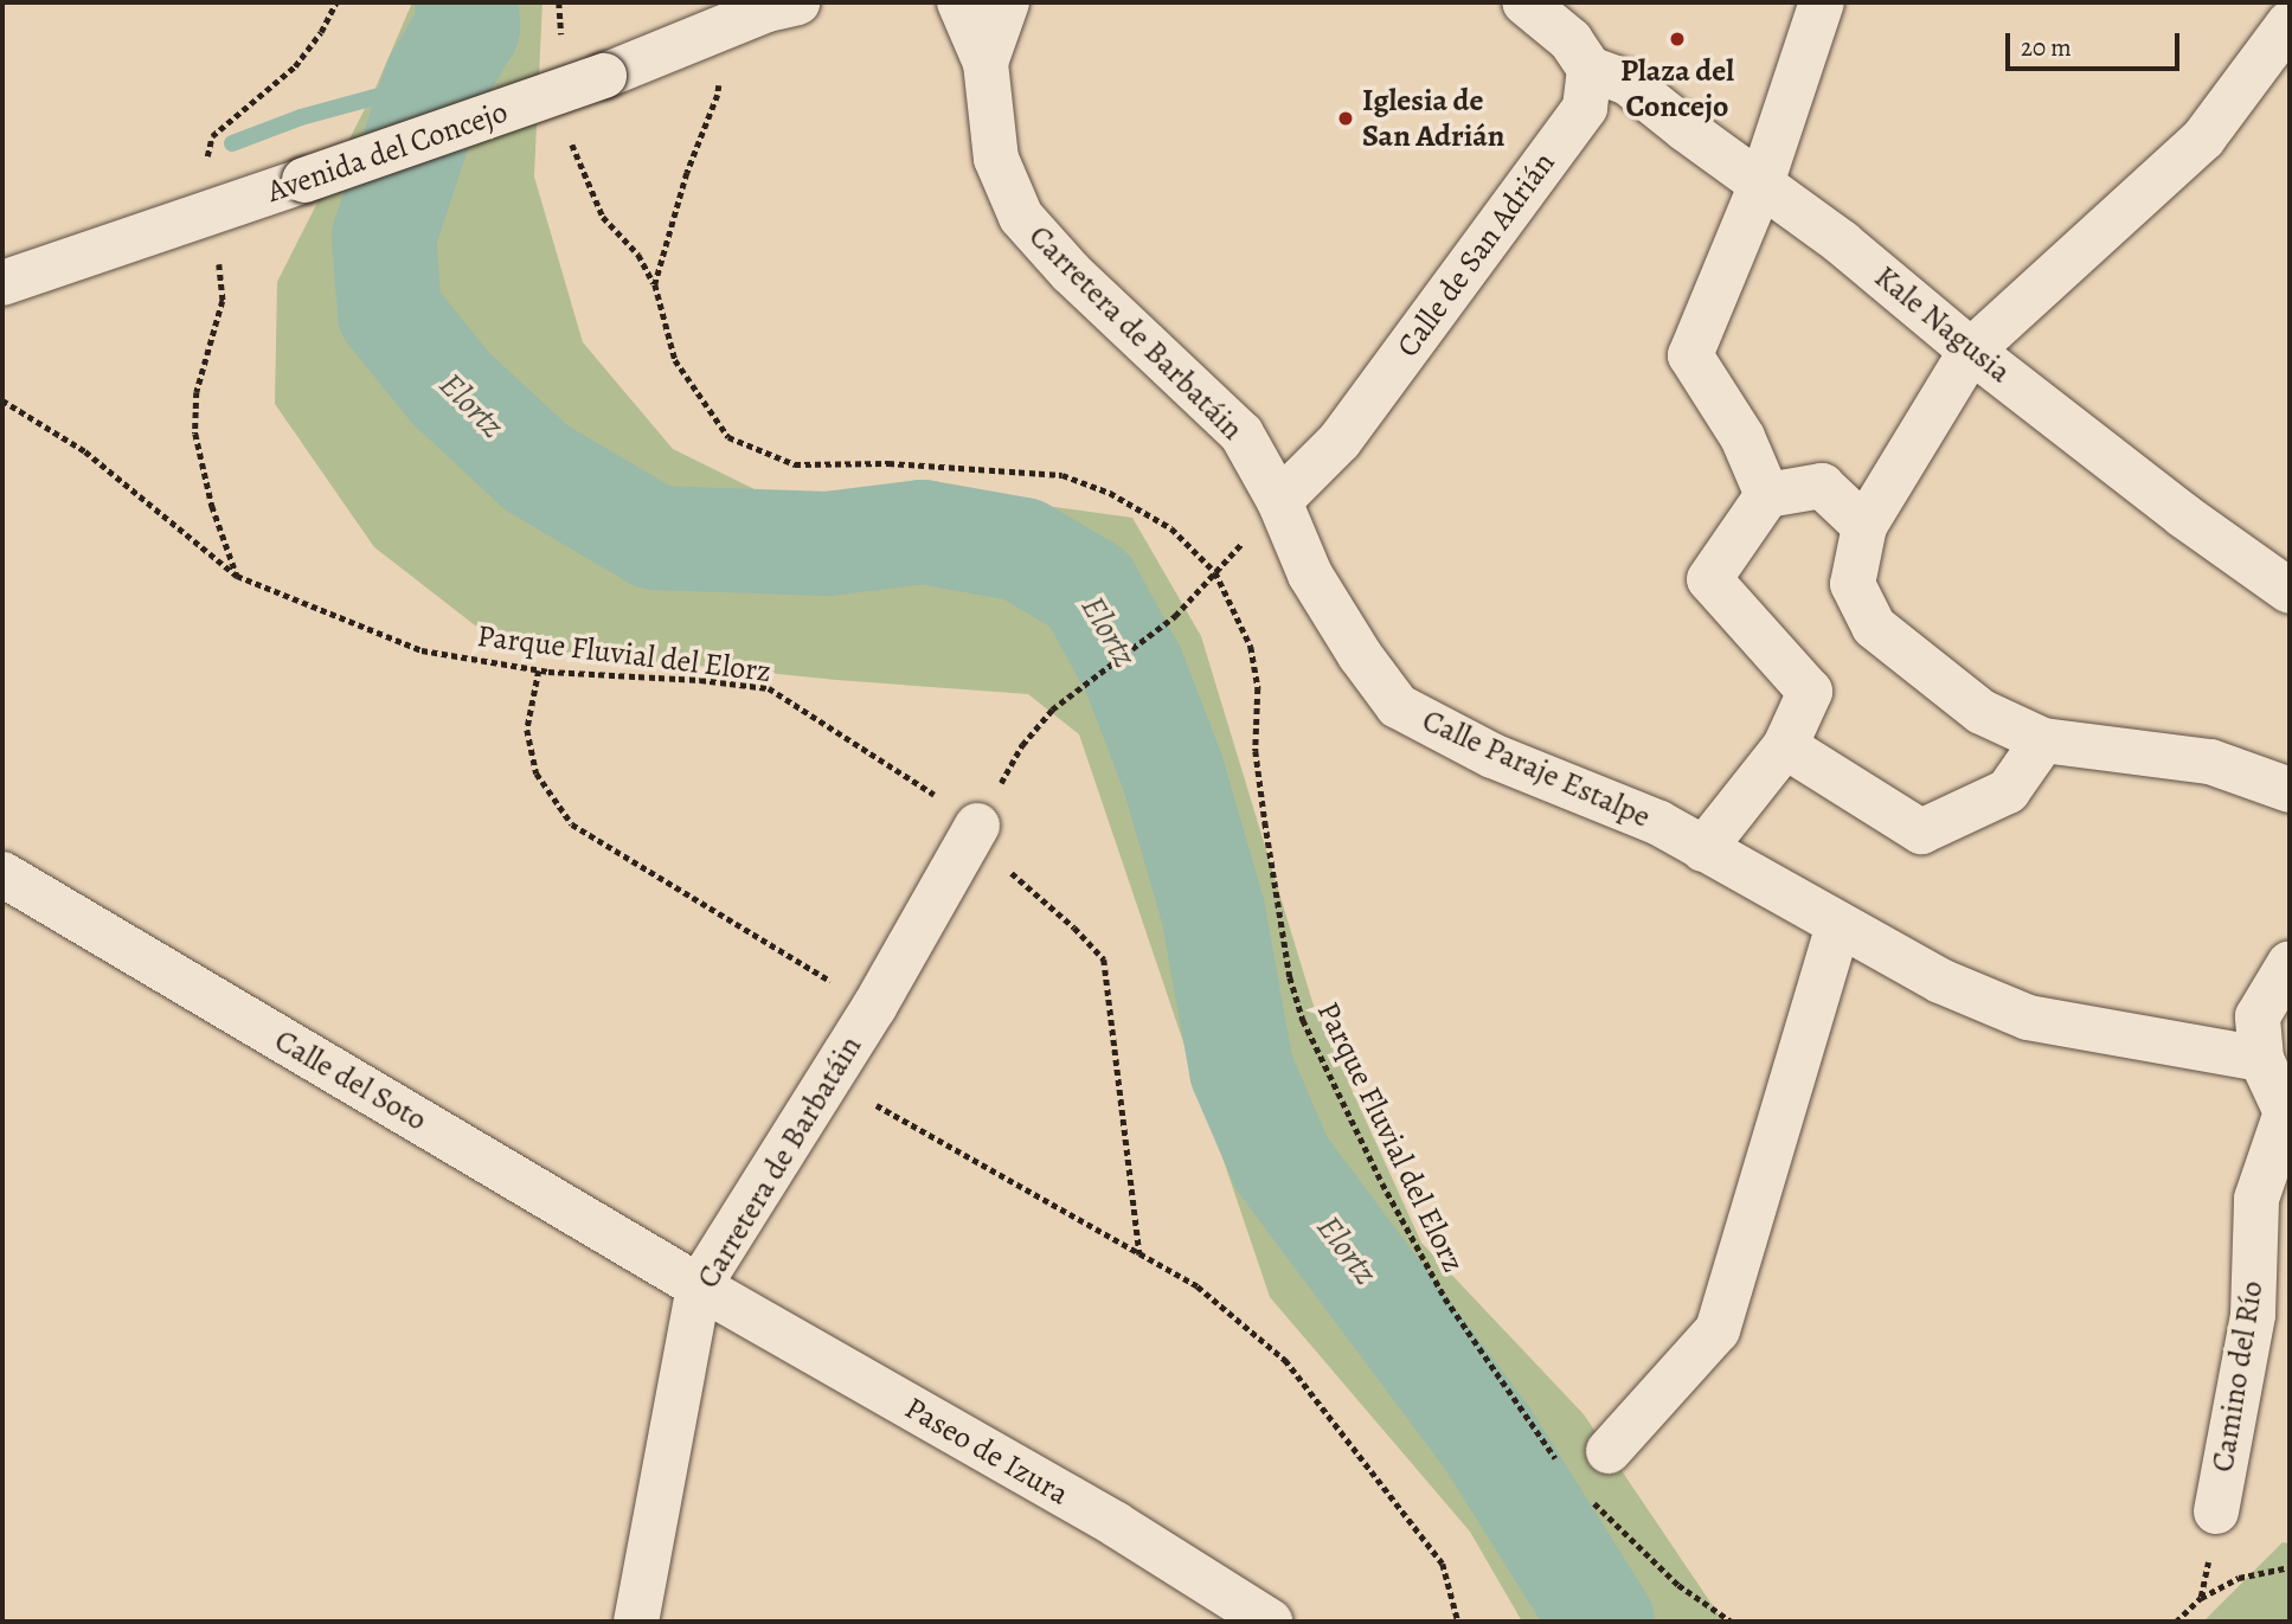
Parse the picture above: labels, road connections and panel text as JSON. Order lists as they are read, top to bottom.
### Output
{
  "streets": {
    "street": [
      "Avenida del Concejo",
      "Calle de San Adrián",
      "Kale Nagusia",
      "Carretera de Barbatáin",
      "Calle Paraje Estalpe",
      "Calle del Soto",
      "Camino del Río",
      "Paseo de Izura"
    ],
    "path": ["Parque Fluvial del Elorz"]
  },
  "crossings": [
    ["Calle de San Adrián", "Kale Nagusia"],
    ["Calle de San Adrián", "Carretera de Barbatáin"],
    ["Calle de San Adrián", "Calle Paraje Estalpe"],
    ["Carretera de Barbatáin", "Parque Fluvial del Elorz"],
    ["Carretera de Barbatáin", "Calle Paraje Estalpe"],
    ["Carretera de Barbatáin", "Calle del Soto"],
    ["Carretera de Barbatáin", "Paseo de Izura"],
    ["Calle Paraje Estalpe", "Camino del Río"],
    ["Calle del Soto", "Paseo de Izura"]
  ],
  "water": ["Elortz"],
  "places": ["Plaza del Concejo", "Iglesia de San Adrián"],
  "scale_bar": "20 m"
}
